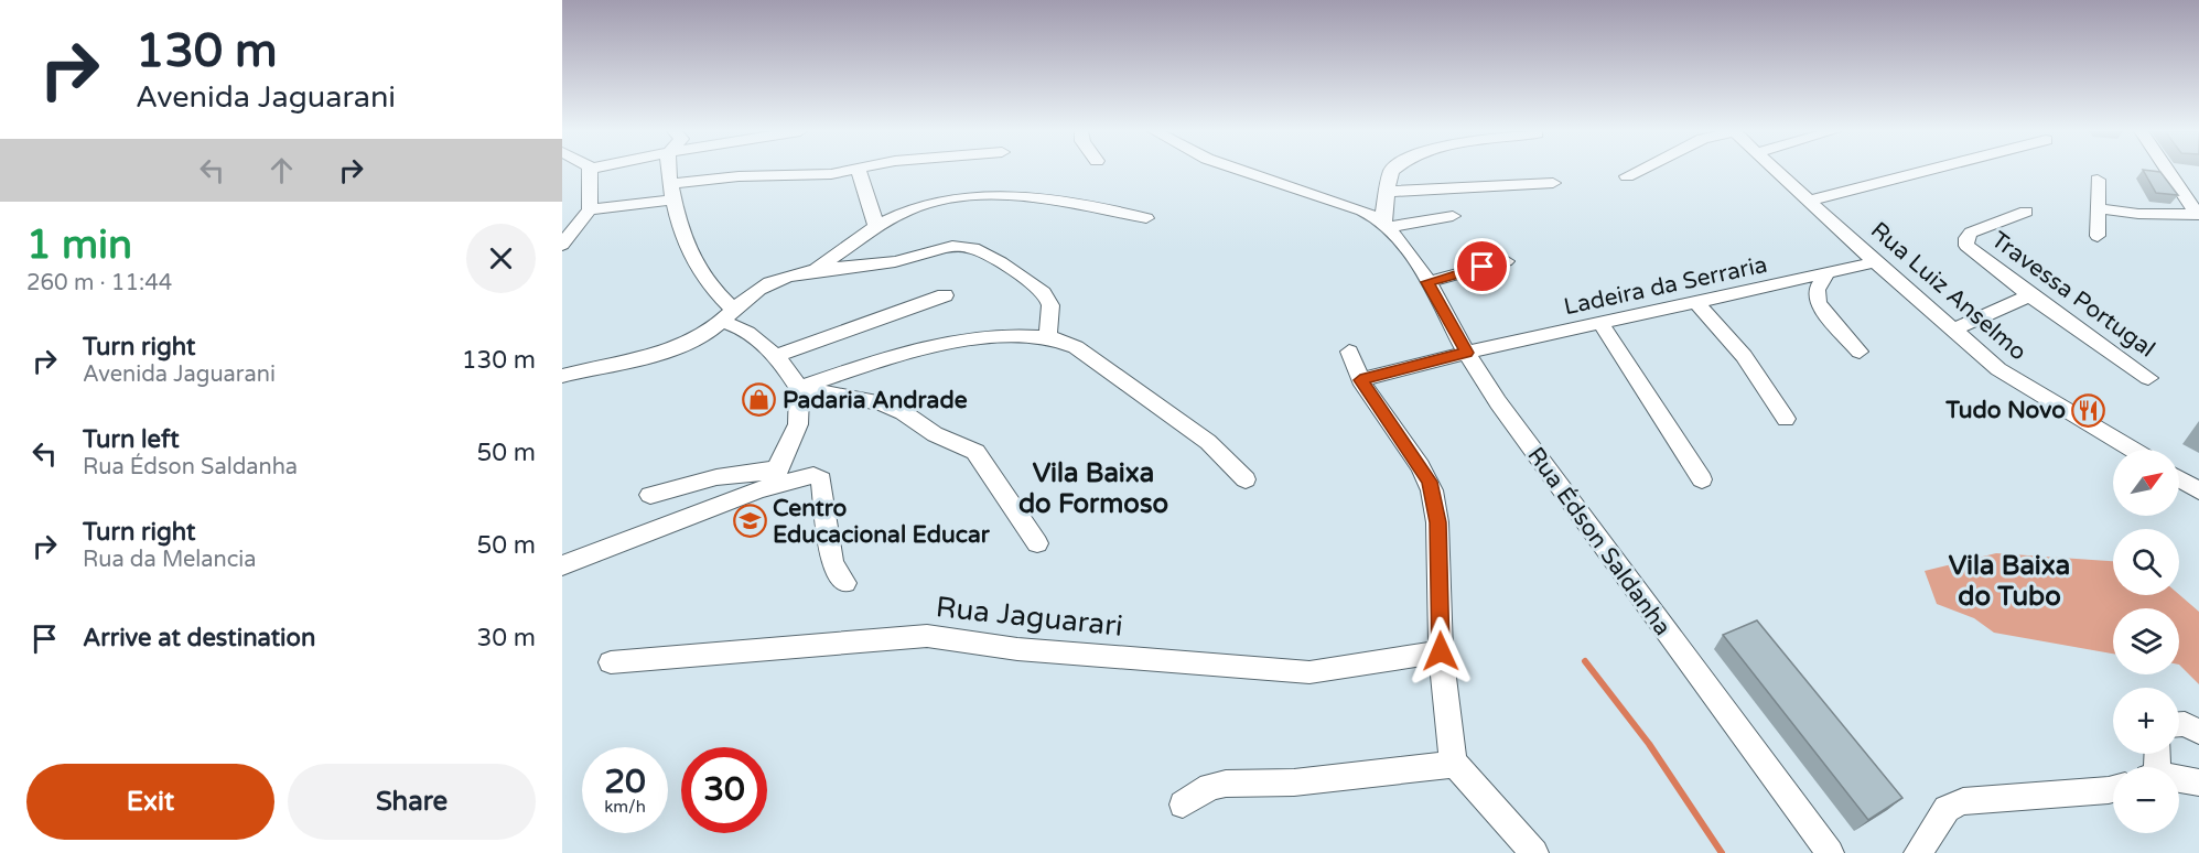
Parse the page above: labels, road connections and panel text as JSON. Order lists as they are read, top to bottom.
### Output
{
  "streets": {
    "street": [
      "Ladeira da Serraria",
      "Rua Luiz Anselmo",
      "Travessa Portugal",
      "Rua Édson Saldanha",
      "Rua Jaguarari"
    ]
  },
  "crossings": [
    ["Ladeira da Serraria", "Rua Luiz Anselmo"],
    ["Ladeira da Serraria", "Rua Édson Saldanha"]
  ],
  "districts": ["Vila Baixa do Formoso", "Vila Baixa do Tubo"],
  "places": {
    "shop": ["Padaria Andrade"],
    "restaurant": ["Tudo Novo"],
    "school or university": ["Centro Educacional Educar"]
  },
  "north": "top right",
  "page": {
    "turn": ["130 m", "Avenida Jaguarani"],
    "heading": ["1 min", "260 m · 11:44"],
    "list": [
      {
        "name": "Turn right",
        "note": "Avenida Jaguarani",
        "value": "130 m"
      },
      {
        "name": "Turn left",
        "note": "Rua Édson Saldanha",
        "value": "50 m"
      },
      {
        "name": "Turn right",
        "note": "Rua da Melancia",
        "value": "50 m"
      },
      {
        "name": "Arrive at destination",
        "value": "30 m"
      }
    ],
    "map_buttons": ["+", "−"],
    "speed": "20 km/h",
    "limit": "30",
    "buttons": ["Exit", "Share"]
  }
}
